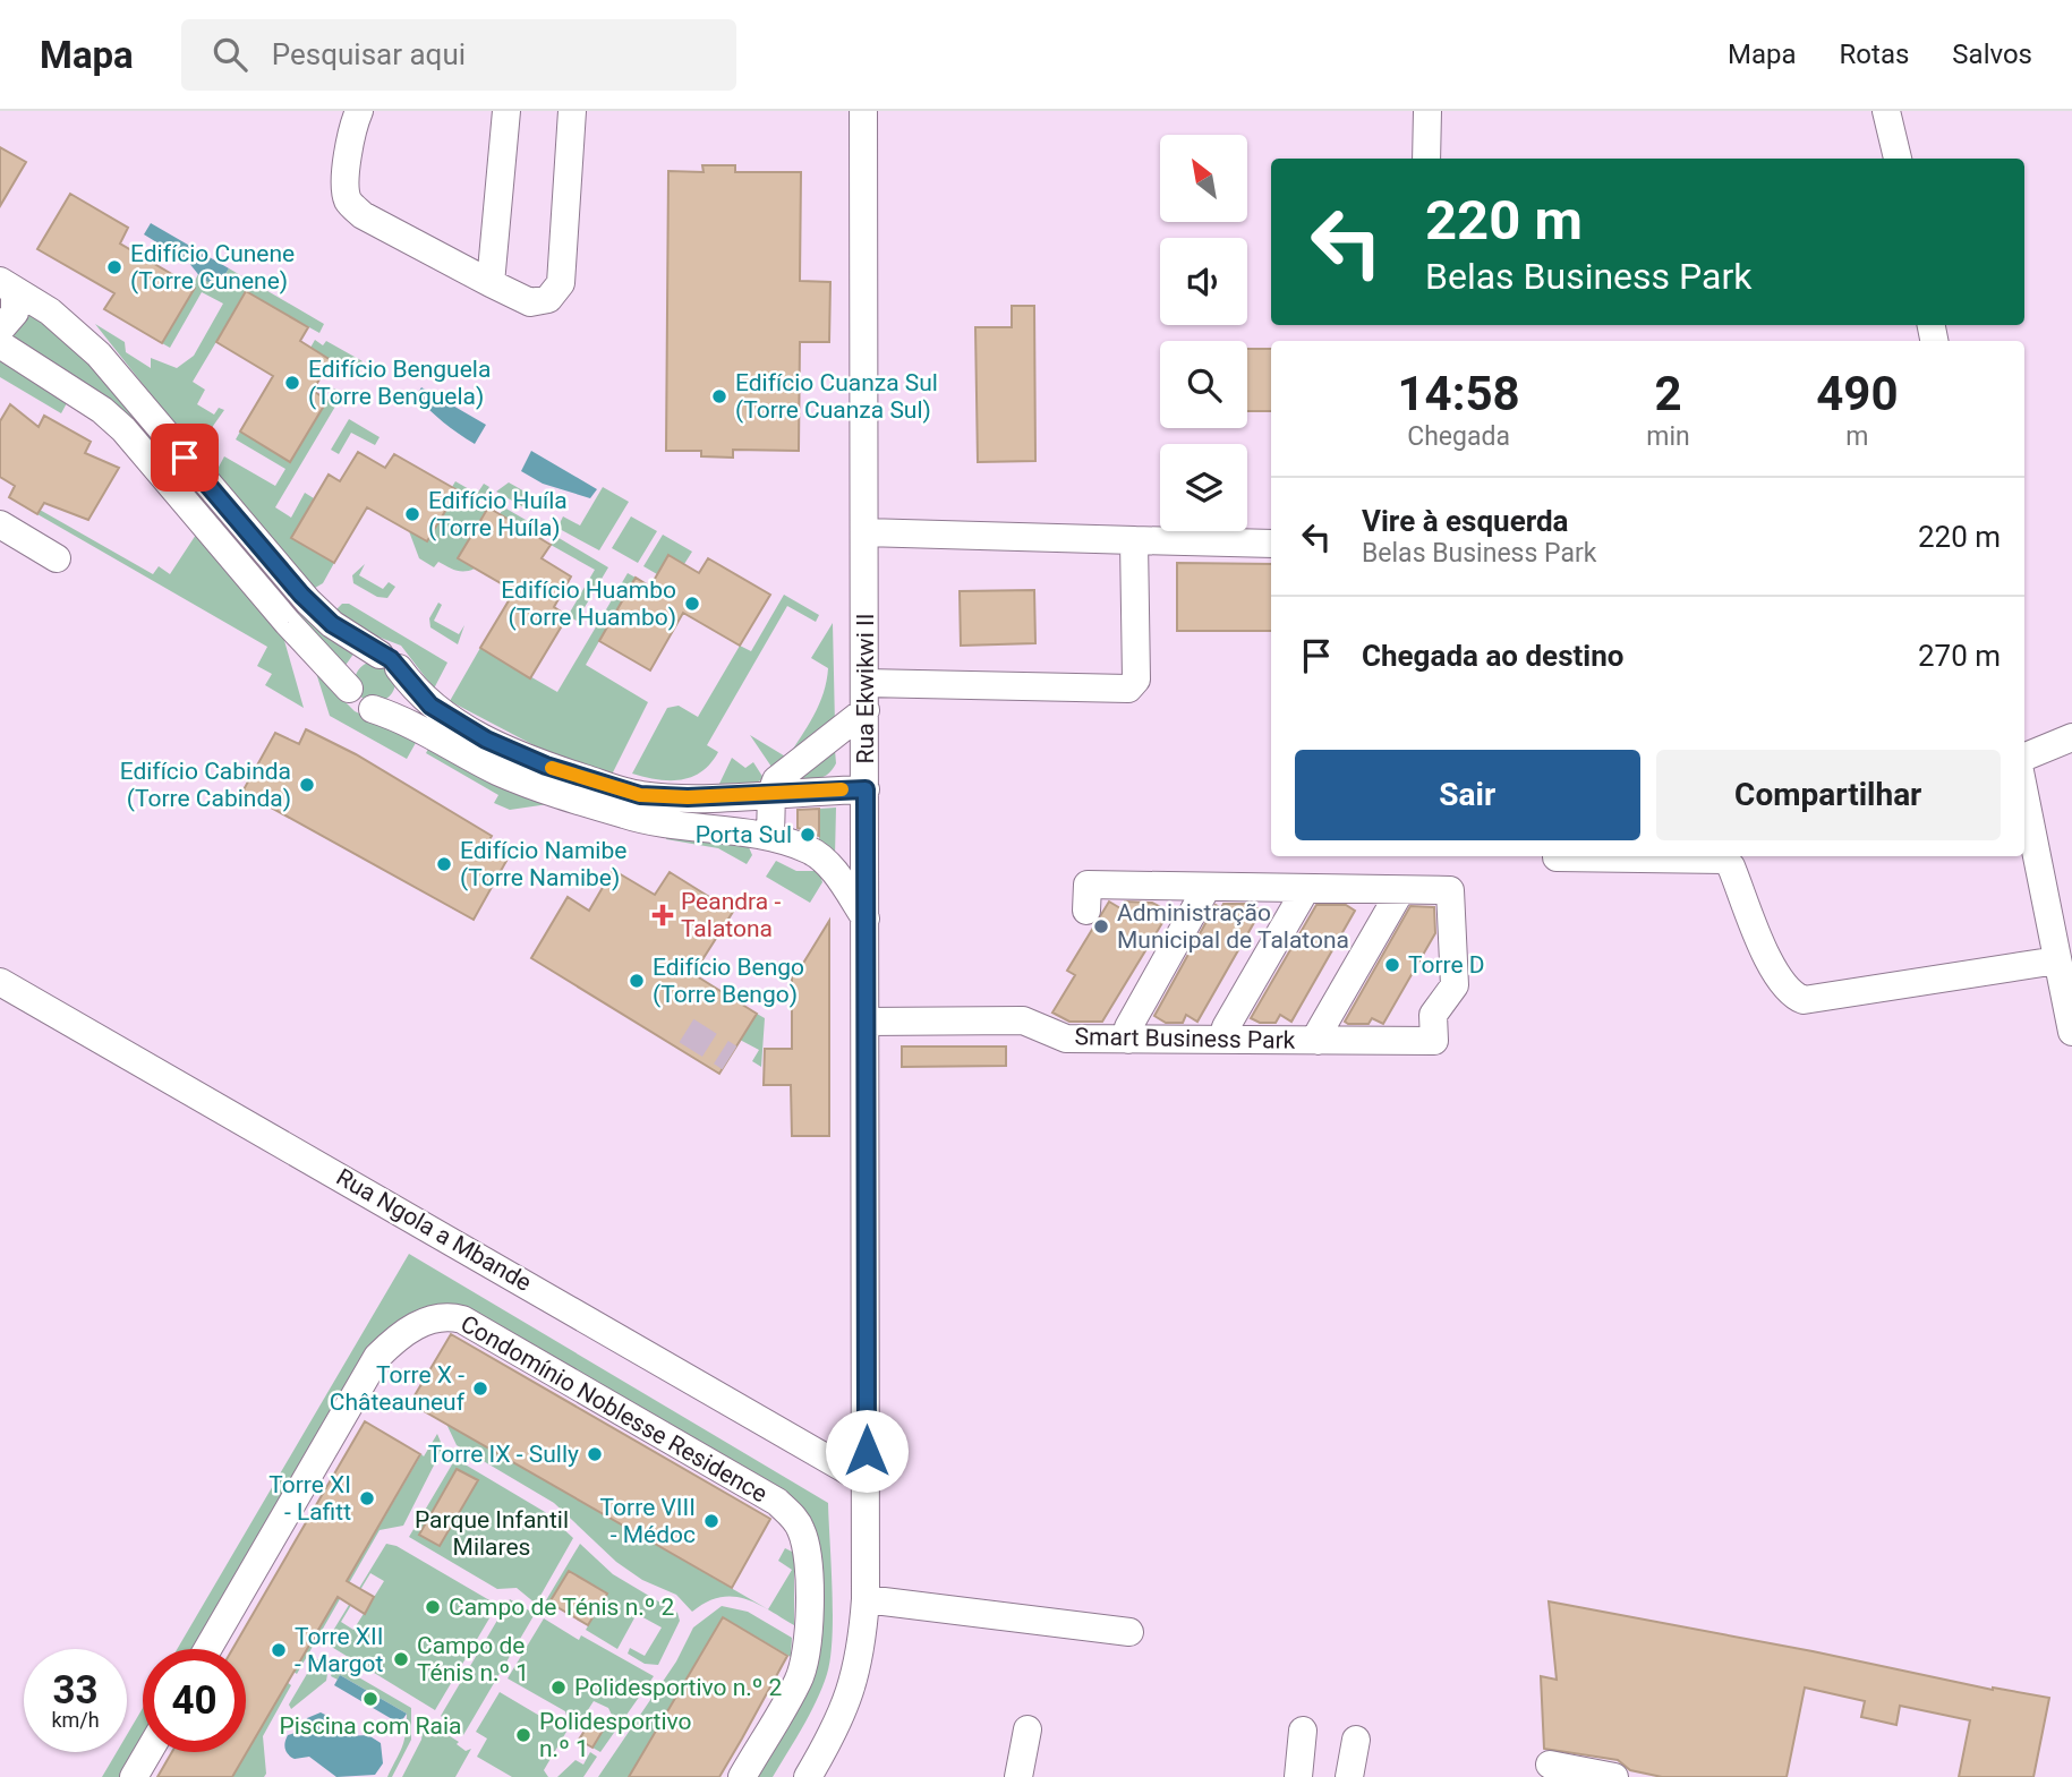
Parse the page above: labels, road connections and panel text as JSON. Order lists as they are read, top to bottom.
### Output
{
  "streets": {
    "street": [
      "Rua Ekwikwi II",
      "Smart Business Park",
      "Rua Ngola a Mbande",
      "Condomínio Noblesse Residence"
    ]
  },
  "crossings": [
    ["Rua Ekwikwi II", "Smart Business Park"],
    ["Rua Ekwikwi II", "Rua Ngola a Mbande"]
  ],
  "parks": ["Parque Infantil Milares"],
  "places": {
    "other": [
      "Edifício Cunene (Torre Cunene)",
      "Edifício Benguela (Torre Benguela)",
      "Edifício Cuanza Sul (Torre Cuanza Sul)",
      "Edifício Huíla (Torre Huíla)",
      "Edifício Huambo (Torre Huambo)",
      "Edifício Cabinda (Torre Cabinda)",
      "Porta Sul",
      "Edifício Namibe (Torre Namibe)",
      "Administração Municipal de Talatona",
      "Torre D",
      "Edifício Bengo (Torre Bengo)",
      "Torre X - Châteauneuf",
      "Torre IX - Sully",
      "Torre XI - Lafitt",
      "Torre VIII - Médoc",
      "Campo de Ténis n.º 2",
      "Torre XII - Margot",
      "Campo de Ténis n.º 1",
      "Polidesportivo n.º 2",
      "Piscina com Raia",
      "Polidesportivo n.º 1"
    ],
    "health": ["Peandra - Talatona"]
  },
  "north": "top left",
  "page": {
    "header": "Mapa",
    "search": "Pesquisar aqui",
    "nav": ["Mapa", "Rotas", "Salvos"],
    "turn": ["220 m", "Belas Business Park"],
    "eta": [
      "14:58",
      "Chegada",
      "2",
      "min",
      "490",
      "m"
    ],
    "list": [
      {
        "name": "Vire à esquerda",
        "note": "Belas Business Park",
        "value": "220 m"
      },
      {
        "name": "Chegada ao destino",
        "value": "270 m"
      }
    ],
    "buttons": ["Sair", "Compartilhar"],
    "speed": "33 km/h",
    "limit": "40"
  }
}
